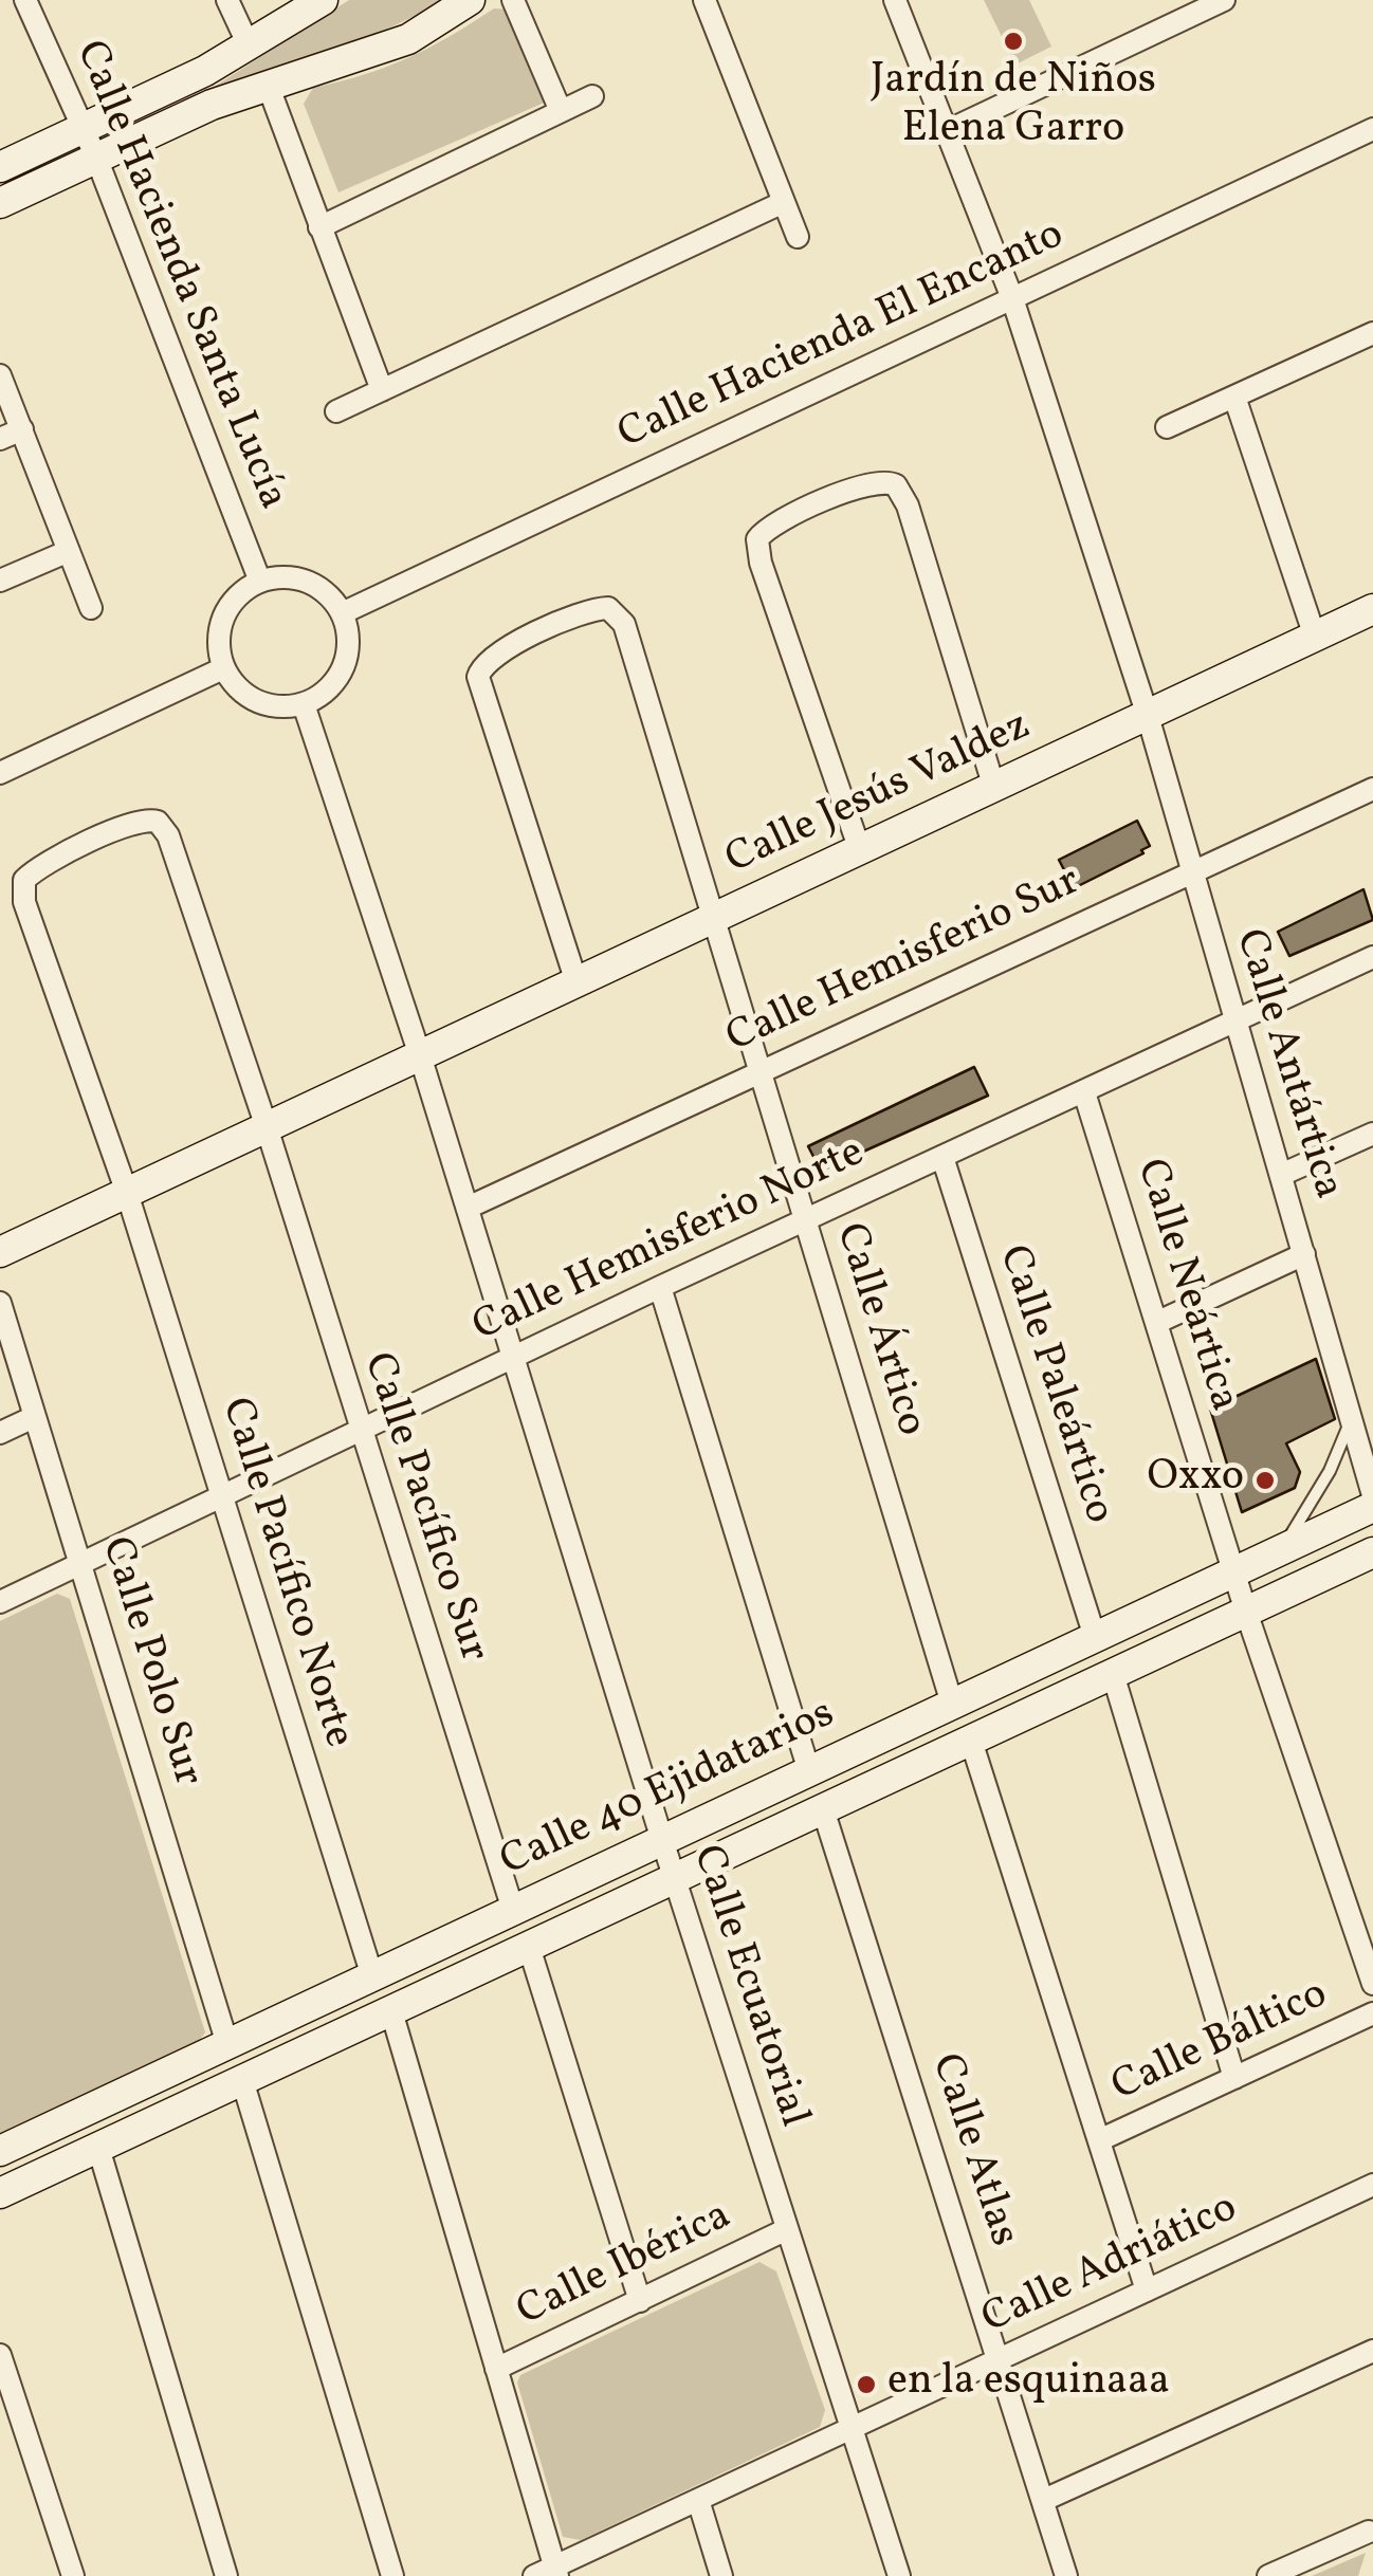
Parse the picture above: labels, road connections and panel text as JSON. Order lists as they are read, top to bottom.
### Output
{
  "streets": {
    "main road": ["Calle Jesús Valdez", "Calle 40 Ejidatarios"],
    "street": [
      "Calle Hacienda Santa Lucía",
      "Calle Hacienda El Encanto",
      "Calle Hemisferio Sur",
      "Calle Antártica",
      "Calle Hemisferio Norte",
      "Calle Neártica",
      "Calle Ártico",
      "Calle Paleártico",
      "Calle Pacífico Sur",
      "Calle Pacífico Norte",
      "Calle Polo Sur",
      "Calle Ecuatorial",
      "Calle Báltico",
      "Calle Atlas",
      "Calle Ibérica",
      "Calle Adriático"
    ]
  },
  "crossings": [
    ["Calle Hacienda Santa Lucía", "Calle Hacienda El Encanto"],
    ["Calle Hacienda El Encanto", "Calle Antártica"],
    ["Calle Jesús Valdez", "Calle Antártica"],
    ["Calle Jesús Valdez", "Calle Ártico"],
    ["Calle Jesús Valdez", "Calle Pacífico Sur"],
    ["Calle Jesús Valdez", "Calle Pacífico Norte"],
    ["Calle Jesús Valdez", "Calle Ecuatorial"],
    ["Calle Hemisferio Sur", "Calle Antártica"],
    ["Calle Hemisferio Sur", "Calle Ártico"],
    ["Calle Hemisferio Sur", "Calle Ecuatorial"],
    ["Calle Antártica", "Calle Hemisferio Norte"],
    ["Calle Hemisferio Norte", "Calle Neártica"],
    ["Calle Hemisferio Norte", "Calle Ártico"],
    ["Calle Hemisferio Norte", "Calle Paleártico"],
    ["Calle Hemisferio Norte", "Calle Pacífico Sur"],
    ["Calle Hemisferio Norte", "Calle Pacífico Norte"],
    ["Calle Hemisferio Norte", "Calle Polo Sur"],
    ["Calle Hemisferio Norte", "Calle Ecuatorial"],
    ["Calle Neártica", "Calle 40 Ejidatarios"],
    ["Calle Ártico", "Calle 40 Ejidatarios"],
    ["Calle Paleártico", "Calle 40 Ejidatarios"],
    ["Calle Pacífico Sur", "Calle Pacífico Norte"],
    ["Calle Pacífico Sur", "Calle 40 Ejidatarios"],
    ["Calle Pacífico Norte", "Calle 40 Ejidatarios"],
    ["Calle Polo Sur", "Calle 40 Ejidatarios"],
    ["Calle 40 Ejidatarios", "Calle Ecuatorial"],
    ["Calle 40 Ejidatarios", "Calle Atlas"],
    ["Calle Ecuatorial", "Calle Ibérica"],
    ["Calle Ecuatorial", "Calle Adriático"],
    ["Calle Atlas", "Calle Adriático"]
  ],
  "places": ["Jardín de Niños Elena Garro", "Oxxo", "en la esquinaaa"]
}
